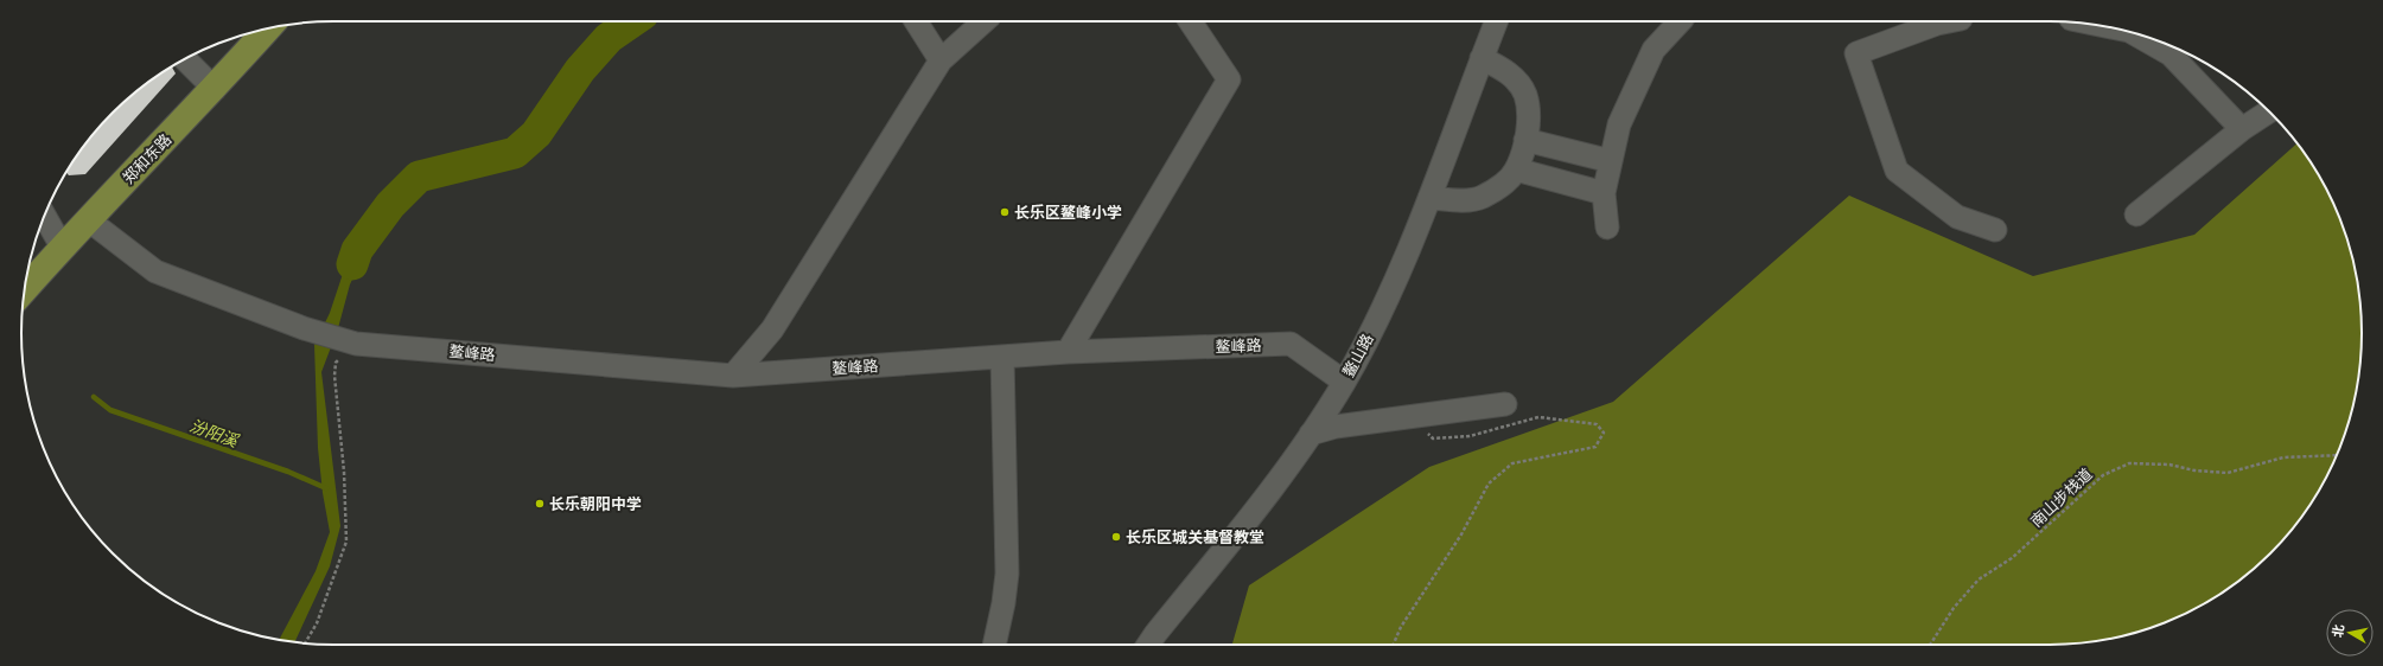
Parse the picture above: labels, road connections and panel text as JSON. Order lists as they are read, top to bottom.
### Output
{
  "streets": {
    "main road": ["郑和东路"],
    "street": ["鳌峰路", "鳌山路"],
    "path": ["南山步栈道"]
  },
  "crossings": [
    ["郑和东路", "鳌峰路"],
    ["鳌峰路", "鳌山路"]
  ],
  "water": ["汾阳溪"],
  "places": ["长乐区鳌峰小学", "长乐朝阳中学", "长乐区城关基督教堂"],
  "north": "left"
}
